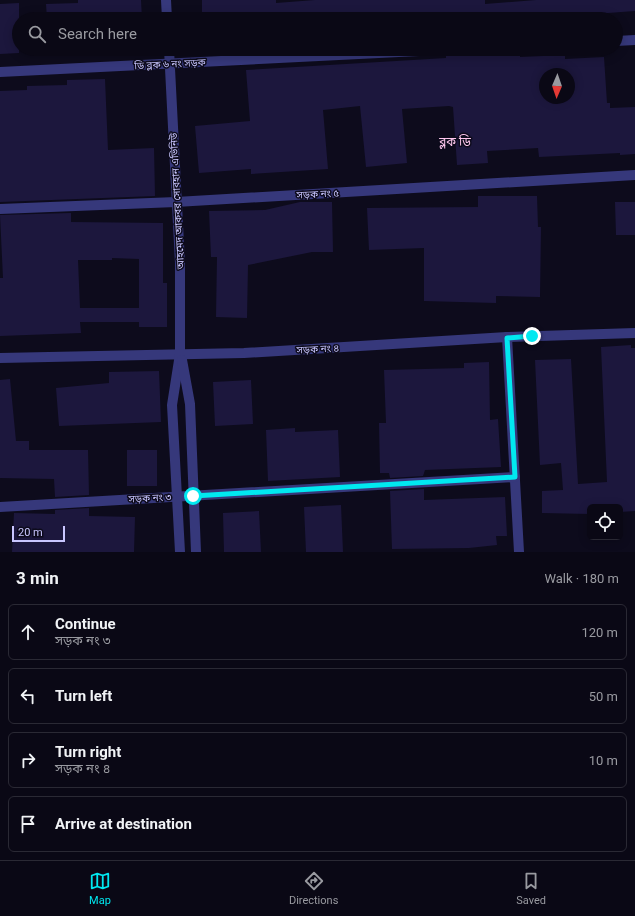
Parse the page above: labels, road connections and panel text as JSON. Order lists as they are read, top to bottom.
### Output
{
  "streets": {
    "street": [
      "ডি ব্লক ৬ নং সড়ক",
      "সড়ক নং ৫",
      "আহমেদ আকবর সোবহান এভিনিউ",
      "সড়ক নং ৪",
      "সড়ক নং ৩"
    ]
  },
  "crossings": [
    ["ডি ব্লক ৬ নং সড়ক", "আহমেদ আকবর সোবহান এভিনিউ"],
    ["সড়ক নং ৫", "আহমেদ আকবর সোবহান এভিনিউ"],
    ["আহমেদ আকবর সোবহান এভিনিউ", "সড়ক নং ৪"],
    ["আহমেদ আকবর সোবহান এভিনিউ", "সড়ক নং ৩"]
  ],
  "districts": ["ব্লক ডি"],
  "scale_bar": "20 m",
  "north": "bottom",
  "page": {
    "search": "Search here",
    "scale": "20 m",
    "heading": ["3 min", "Walk · 180 m"],
    "list": [
      ["Continue", "সড়ক নং ৩", "120 m"],
      ["Turn left", "50 m"],
      ["Turn right", "সড়ক নং ৪", "10 m"],
      "Arrive at destination"
    ],
    "nav": ["Map", "Directions", "Saved"]
  }
}
